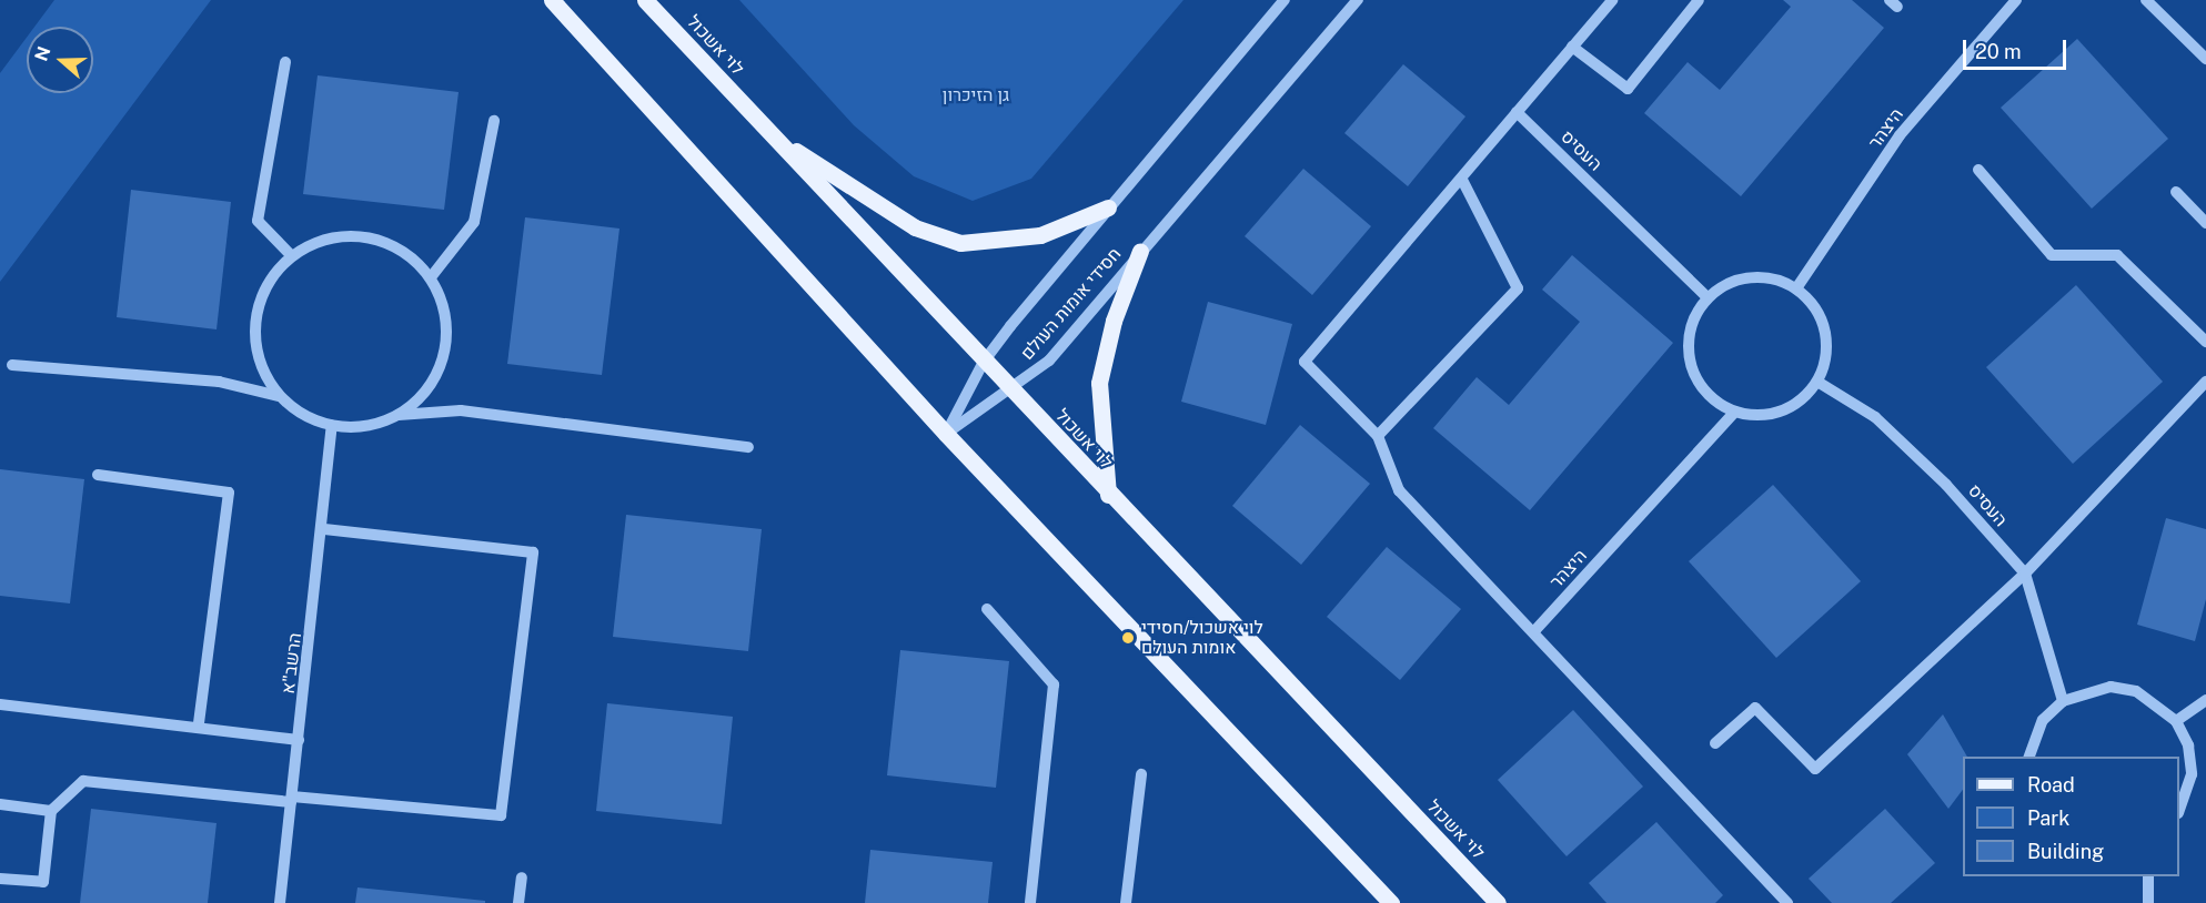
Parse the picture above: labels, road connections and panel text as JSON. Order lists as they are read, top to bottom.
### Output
{
  "streets": {
    "main road": ["לוי אשכול"],
    "street": [
      "היצהר",
      "העסיס",
      "חסידי אומות העולם",
      "הרשב\"א"
    ]
  },
  "crossings": [
    ["לוי אשכול", "חסידי אומות העולם"],
    ["היצהר", "העסיס"]
  ],
  "parks": ["גן הזיכרון"],
  "places": ["לוי אשכול/חסידי אומות העולם"],
  "legend": ["Road", "Park", "Building"],
  "scale_bar": "20 m",
  "north": "left"
}
